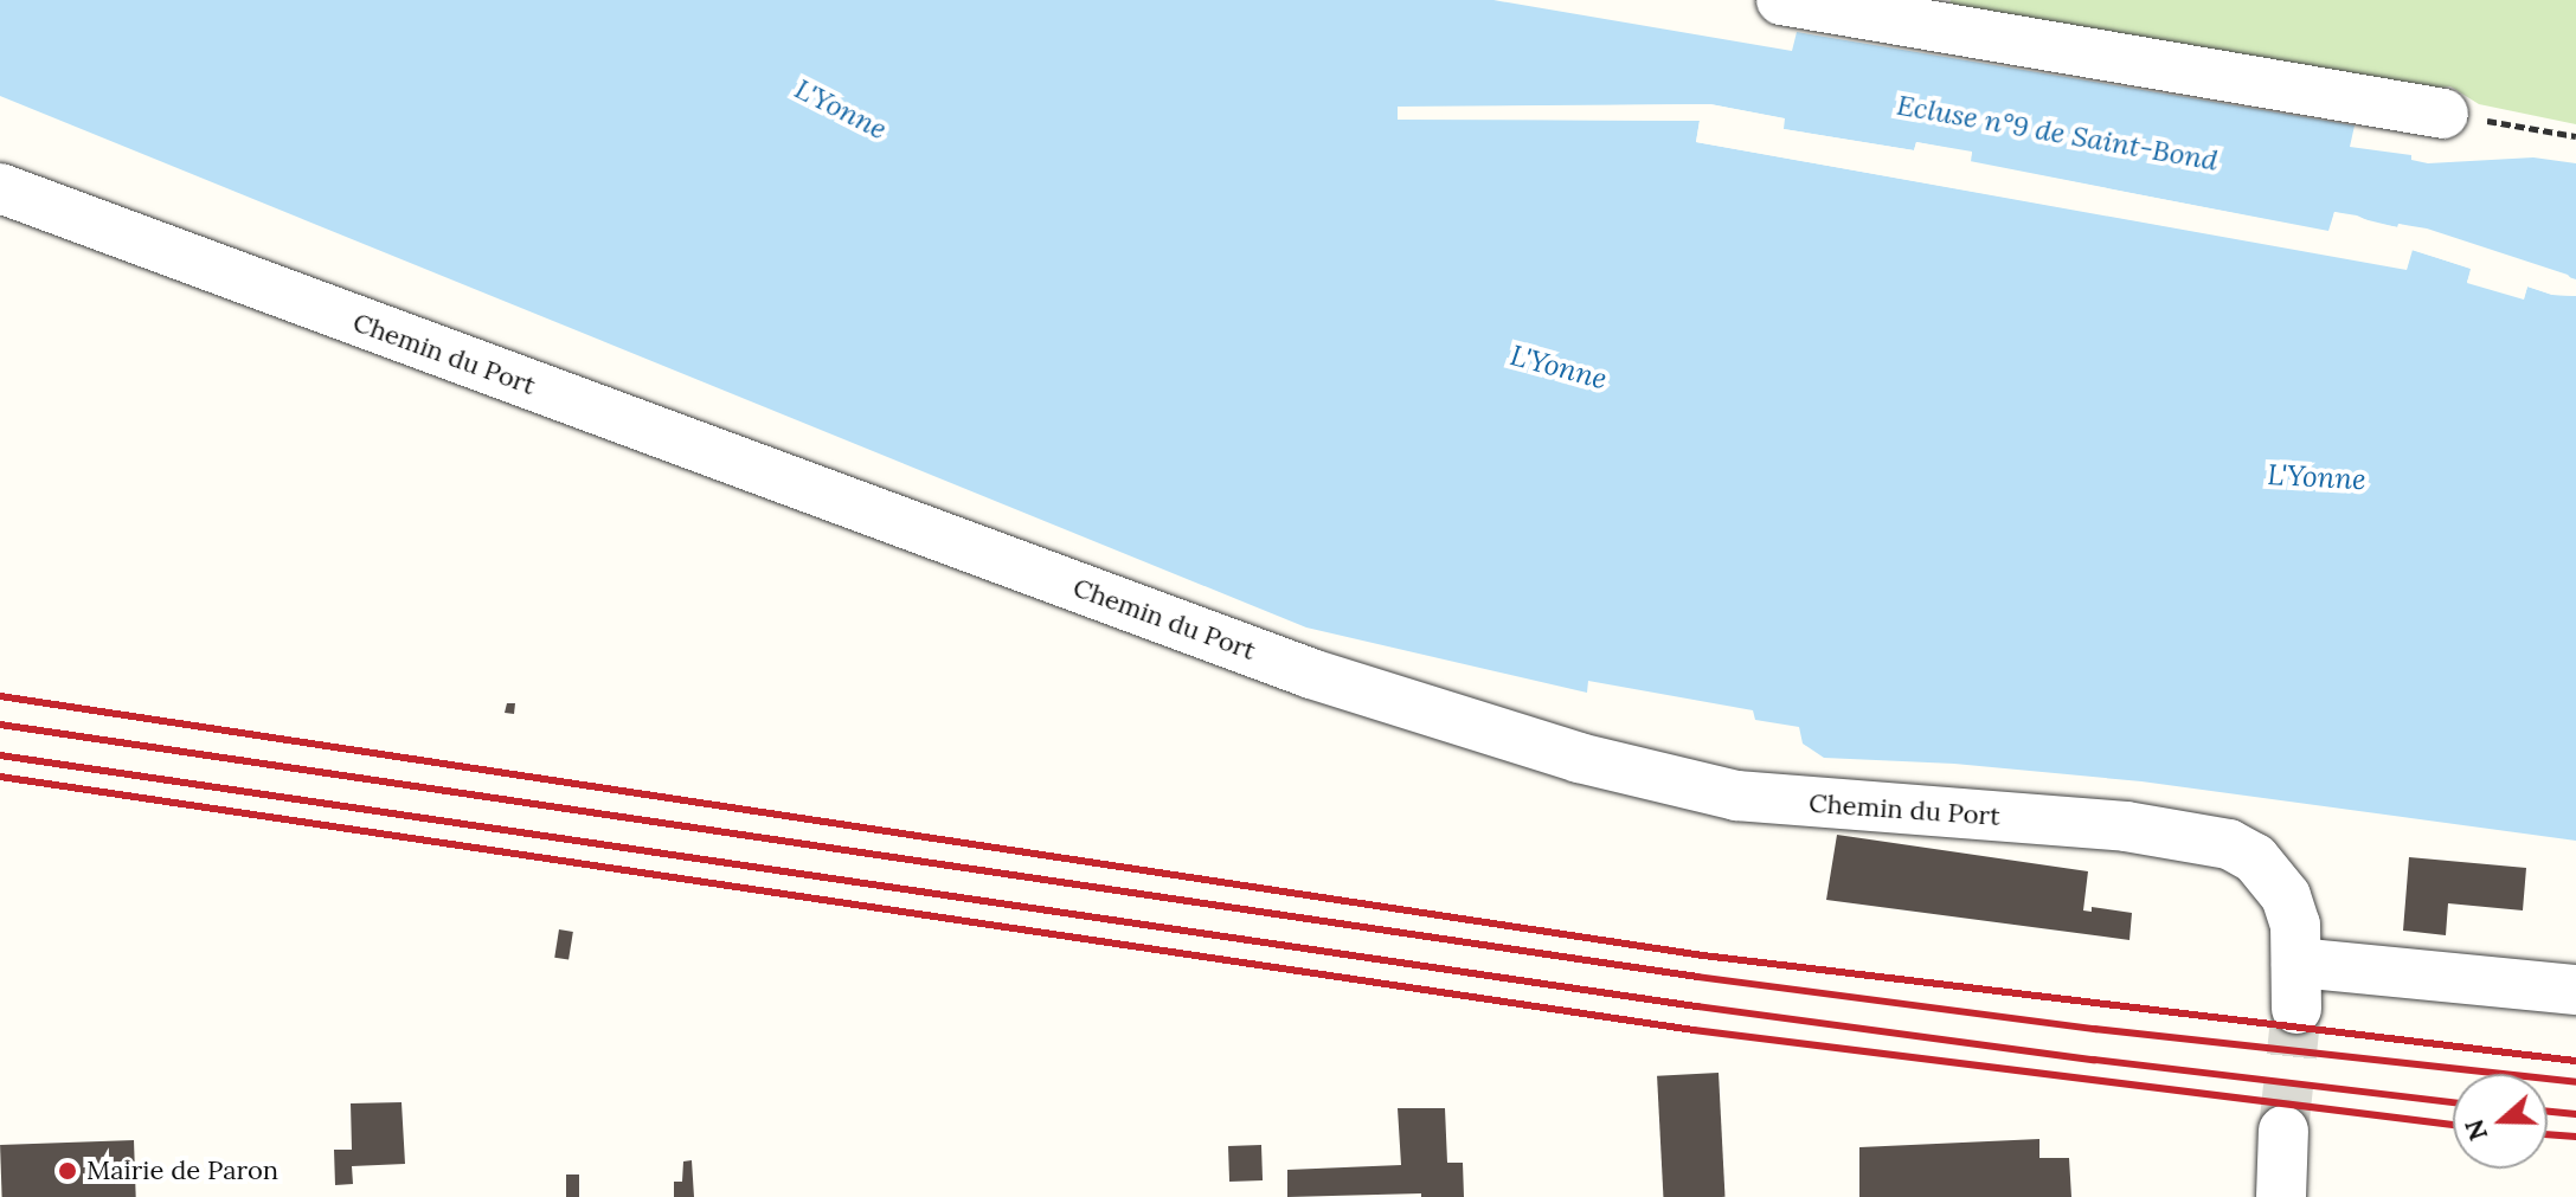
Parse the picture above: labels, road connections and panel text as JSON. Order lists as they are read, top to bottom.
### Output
{
  "streets": {
    "street": ["Chemin du Port"]
  },
  "water": ["L'Yonne", "Ecluse n°9 de Saint-Bond"],
  "places": ["Mairie de Paron"],
  "north": "left"
}
